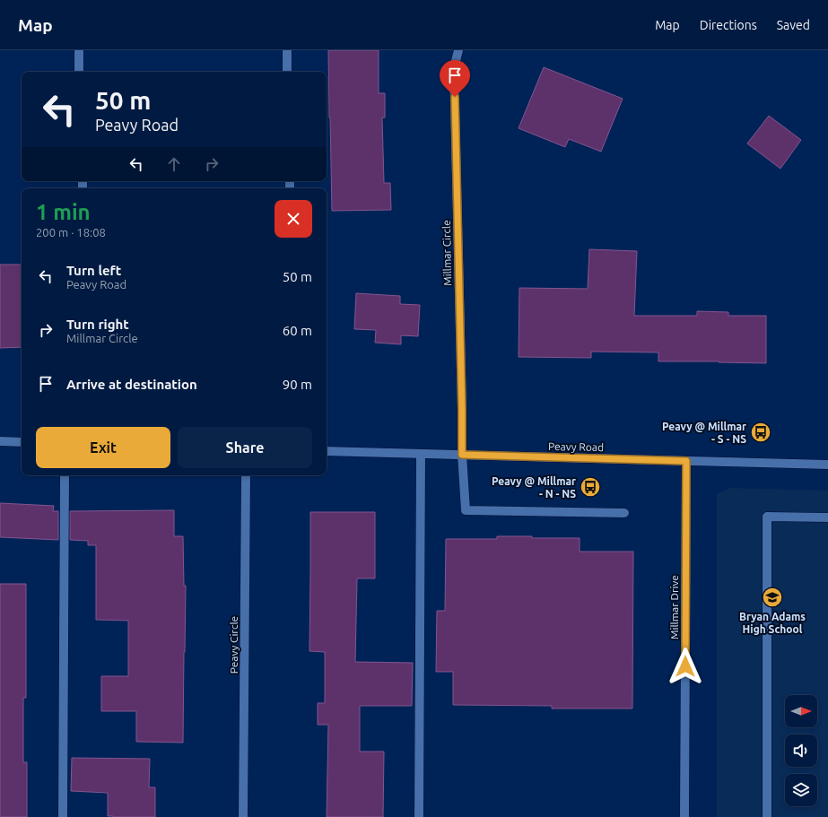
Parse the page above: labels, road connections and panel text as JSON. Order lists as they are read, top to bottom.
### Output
{
  "streets": {
    "street": [
      "Millmar Circle",
      "Peavy Road",
      "Millmar Drive",
      "Peavy Circle"
    ]
  },
  "crossings": [
    ["Millmar Circle", "Peavy Road"],
    ["Peavy Road", "Millmar Drive"]
  ],
  "places": {
    "bus stop": ["Peavy @ Millmar - S - NS", "Peavy @ Millmar - N - NS"],
    "school or university": ["Bryan Adams High School"]
  },
  "north": "right",
  "page": {
    "header": "Map",
    "nav": ["Map", "Directions", "Saved"],
    "turn": ["50 m", "Peavy Road"],
    "heading": ["1 min", "200 m · 18:08"],
    "list": [
      {
        "name": "Turn left",
        "note": "Peavy Road",
        "value": "50 m"
      },
      {
        "name": "Turn right",
        "note": "Millmar Circle",
        "value": "60 m"
      },
      {
        "name": "Arrive at destination",
        "value": "90 m"
      }
    ],
    "buttons": ["Exit", "Share"]
  }
}
